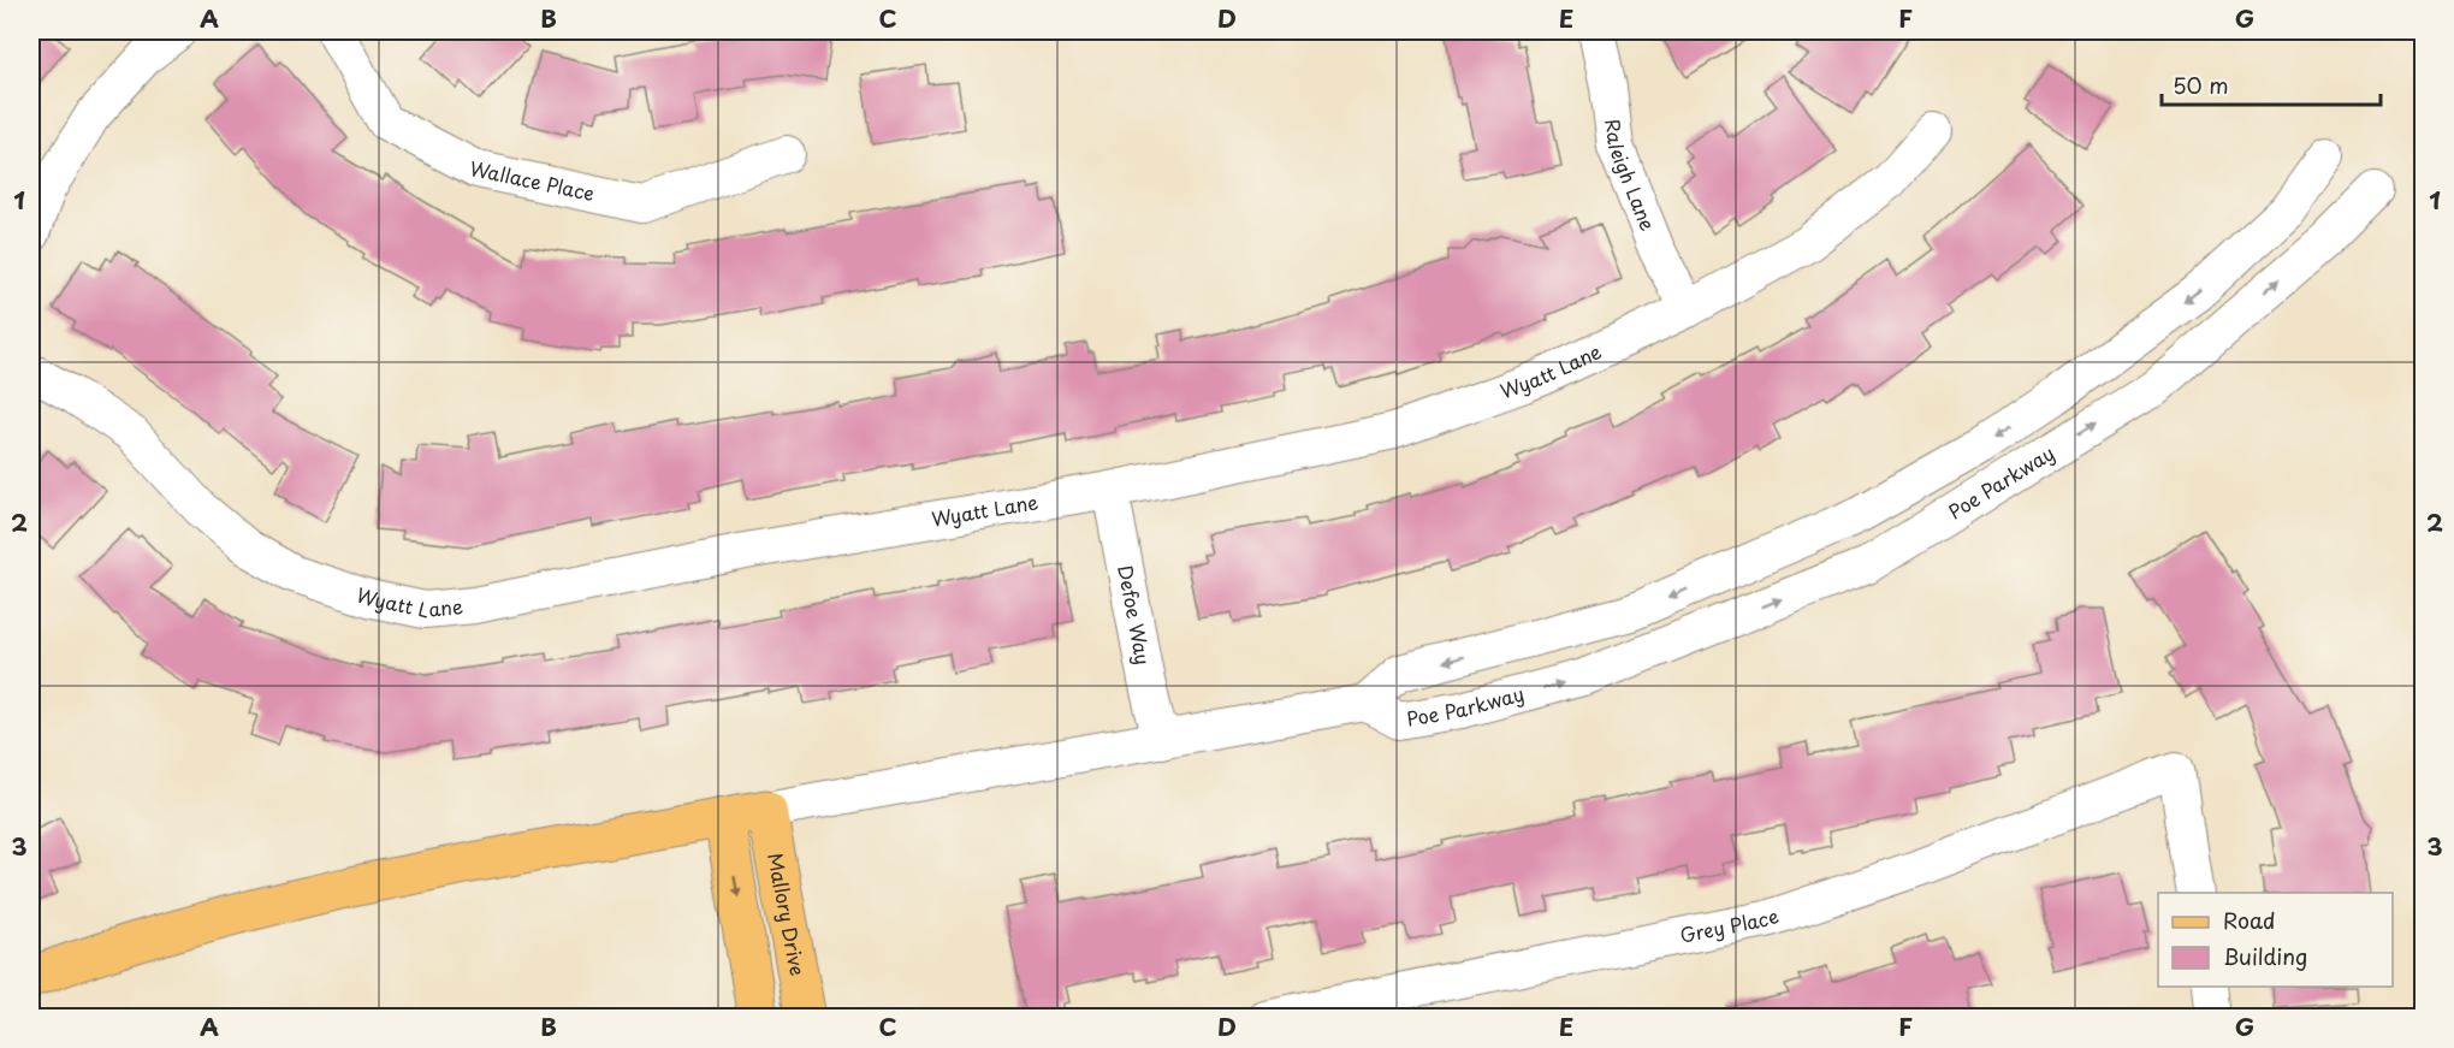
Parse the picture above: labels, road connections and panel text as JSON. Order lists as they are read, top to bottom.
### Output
{
  "streets": {
    "main road": ["Mallory Drive"],
    "street": [
      "Raleigh Lane",
      "Wallace Place",
      "Wyatt Lane",
      "Poe Parkway",
      "Defoe Way",
      "Grey Place"
    ]
  },
  "crossings": [
    ["Raleigh Lane", "Wyatt Lane"],
    ["Wyatt Lane", "Defoe Way"]
  ],
  "legend": ["Road", "Building"],
  "scale_bar": "50 m",
  "grid": {
    "columns": [
      "A",
      "B",
      "C",
      "D",
      "E",
      "F",
      "G"
    ],
    "rows": ["1", "2", "3"]
  }
}
